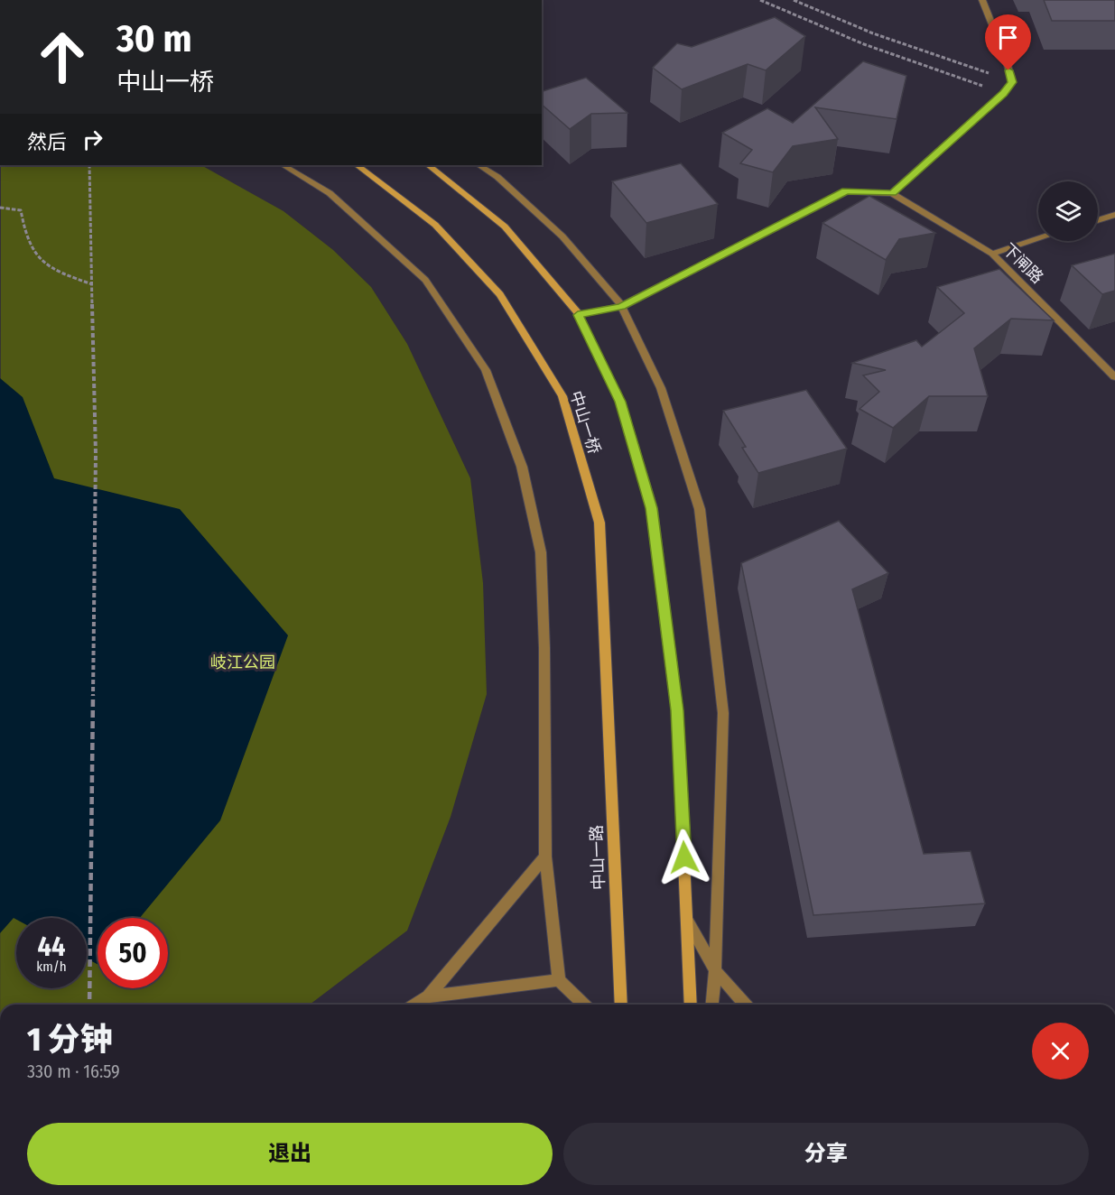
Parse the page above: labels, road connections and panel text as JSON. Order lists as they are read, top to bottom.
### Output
{
  "streets": {
    "main road": ["中山一桥", "中山一路"],
    "street": ["下闸路"]
  },
  "crossings": [
    ["中山一桥", "中山一路"]
  ],
  "parks": ["岐江公园"],
  "page": {
    "turn": ["30 m", "中山一桥"],
    "then": "然后",
    "speed": "44 km/h",
    "limit": "50",
    "heading": ["1 分钟", "330 m · 16:59"],
    "buttons": ["退出", "分享"]
  }
}
